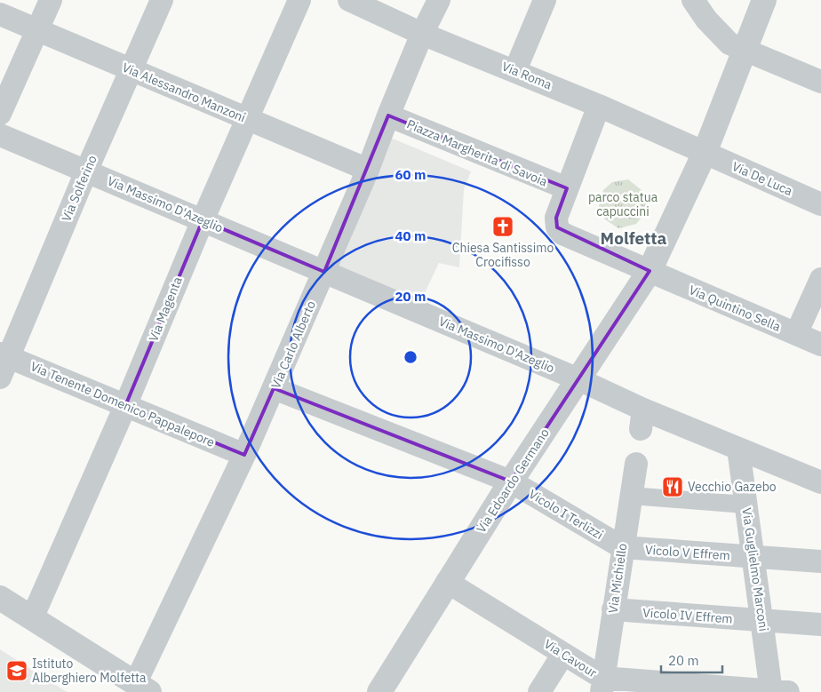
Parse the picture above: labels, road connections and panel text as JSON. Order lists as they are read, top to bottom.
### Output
{
  "streets": {
    "street": [
      "Via Roma",
      "Via Alessandro Manzoni",
      "Piazza Margherita di Savoia",
      "Via De Luca",
      "Via Solferino",
      "Via Massimo D'Azeglio",
      "Via Quintino Sella",
      "Via Magenta",
      "Via Carlo Alberto",
      "Via Tenente Domenico Pappalepore",
      "Via Edoardo Germano",
      "Vicolo I Terlizzi",
      "Vicolo V Effrem",
      "Via Guglielmo Marconi",
      "Via Michiello",
      "Vicolo IV Effrem",
      "Via Cavour"
    ]
  },
  "crossings": [
    ["Via Roma", "Via De Luca"],
    ["Via Roma", "Via Carlo Alberto"],
    ["Via Alessandro Manzoni", "Via Solferino"],
    ["Via Alessandro Manzoni", "Via Magenta"],
    ["Via Alessandro Manzoni", "Via Carlo Alberto"],
    ["Piazza Margherita di Savoia", "Via Carlo Alberto"],
    ["Via Solferino", "Via Massimo D'Azeglio"],
    ["Via Solferino", "Via Tenente Domenico Pappalepore"],
    ["Via Massimo D'Azeglio", "Via Magenta"],
    ["Via Massimo D'Azeglio", "Via Carlo Alberto"],
    ["Via Massimo D'Azeglio", "Via Edoardo Germano"],
    ["Via Massimo D'Azeglio", "Via Guglielmo Marconi"],
    ["Via Quintino Sella", "Via Edoardo Germano"],
    ["Via Magenta", "Via Tenente Domenico Pappalepore"],
    ["Via Carlo Alberto", "Via Tenente Domenico Pappalepore"],
    ["Via Carlo Alberto", "Vicolo I Terlizzi"],
    ["Via Edoardo Germano", "Vicolo I Terlizzi"],
    ["Via Edoardo Germano", "Via Cavour"],
    ["Vicolo I Terlizzi", "Vicolo V Effrem"],
    ["Vicolo I Terlizzi", "Via Michiello"],
    ["Vicolo V Effrem", "Via Guglielmo Marconi"],
    ["Vicolo V Effrem", "Via Michiello"],
    ["Via Guglielmo Marconi", "Vicolo IV Effrem"],
    ["Via Guglielmo Marconi", "Via Cavour"],
    ["Via Michiello", "Vicolo IV Effrem"],
    ["Via Michiello", "Via Cavour"]
  ],
  "districts": ["Molfetta"],
  "parks": ["parco statua capuccini"],
  "places": {
    "church": ["Chiesa Santissimo Crocifisso"],
    "restaurant": ["Vecchio Gazebo"],
    "school or university": ["Istituto Alberghiero Molfetta"]
  },
  "scale_bar": "20 m",
  "rings": ["60 m", "40 m", "20 m"]
}
